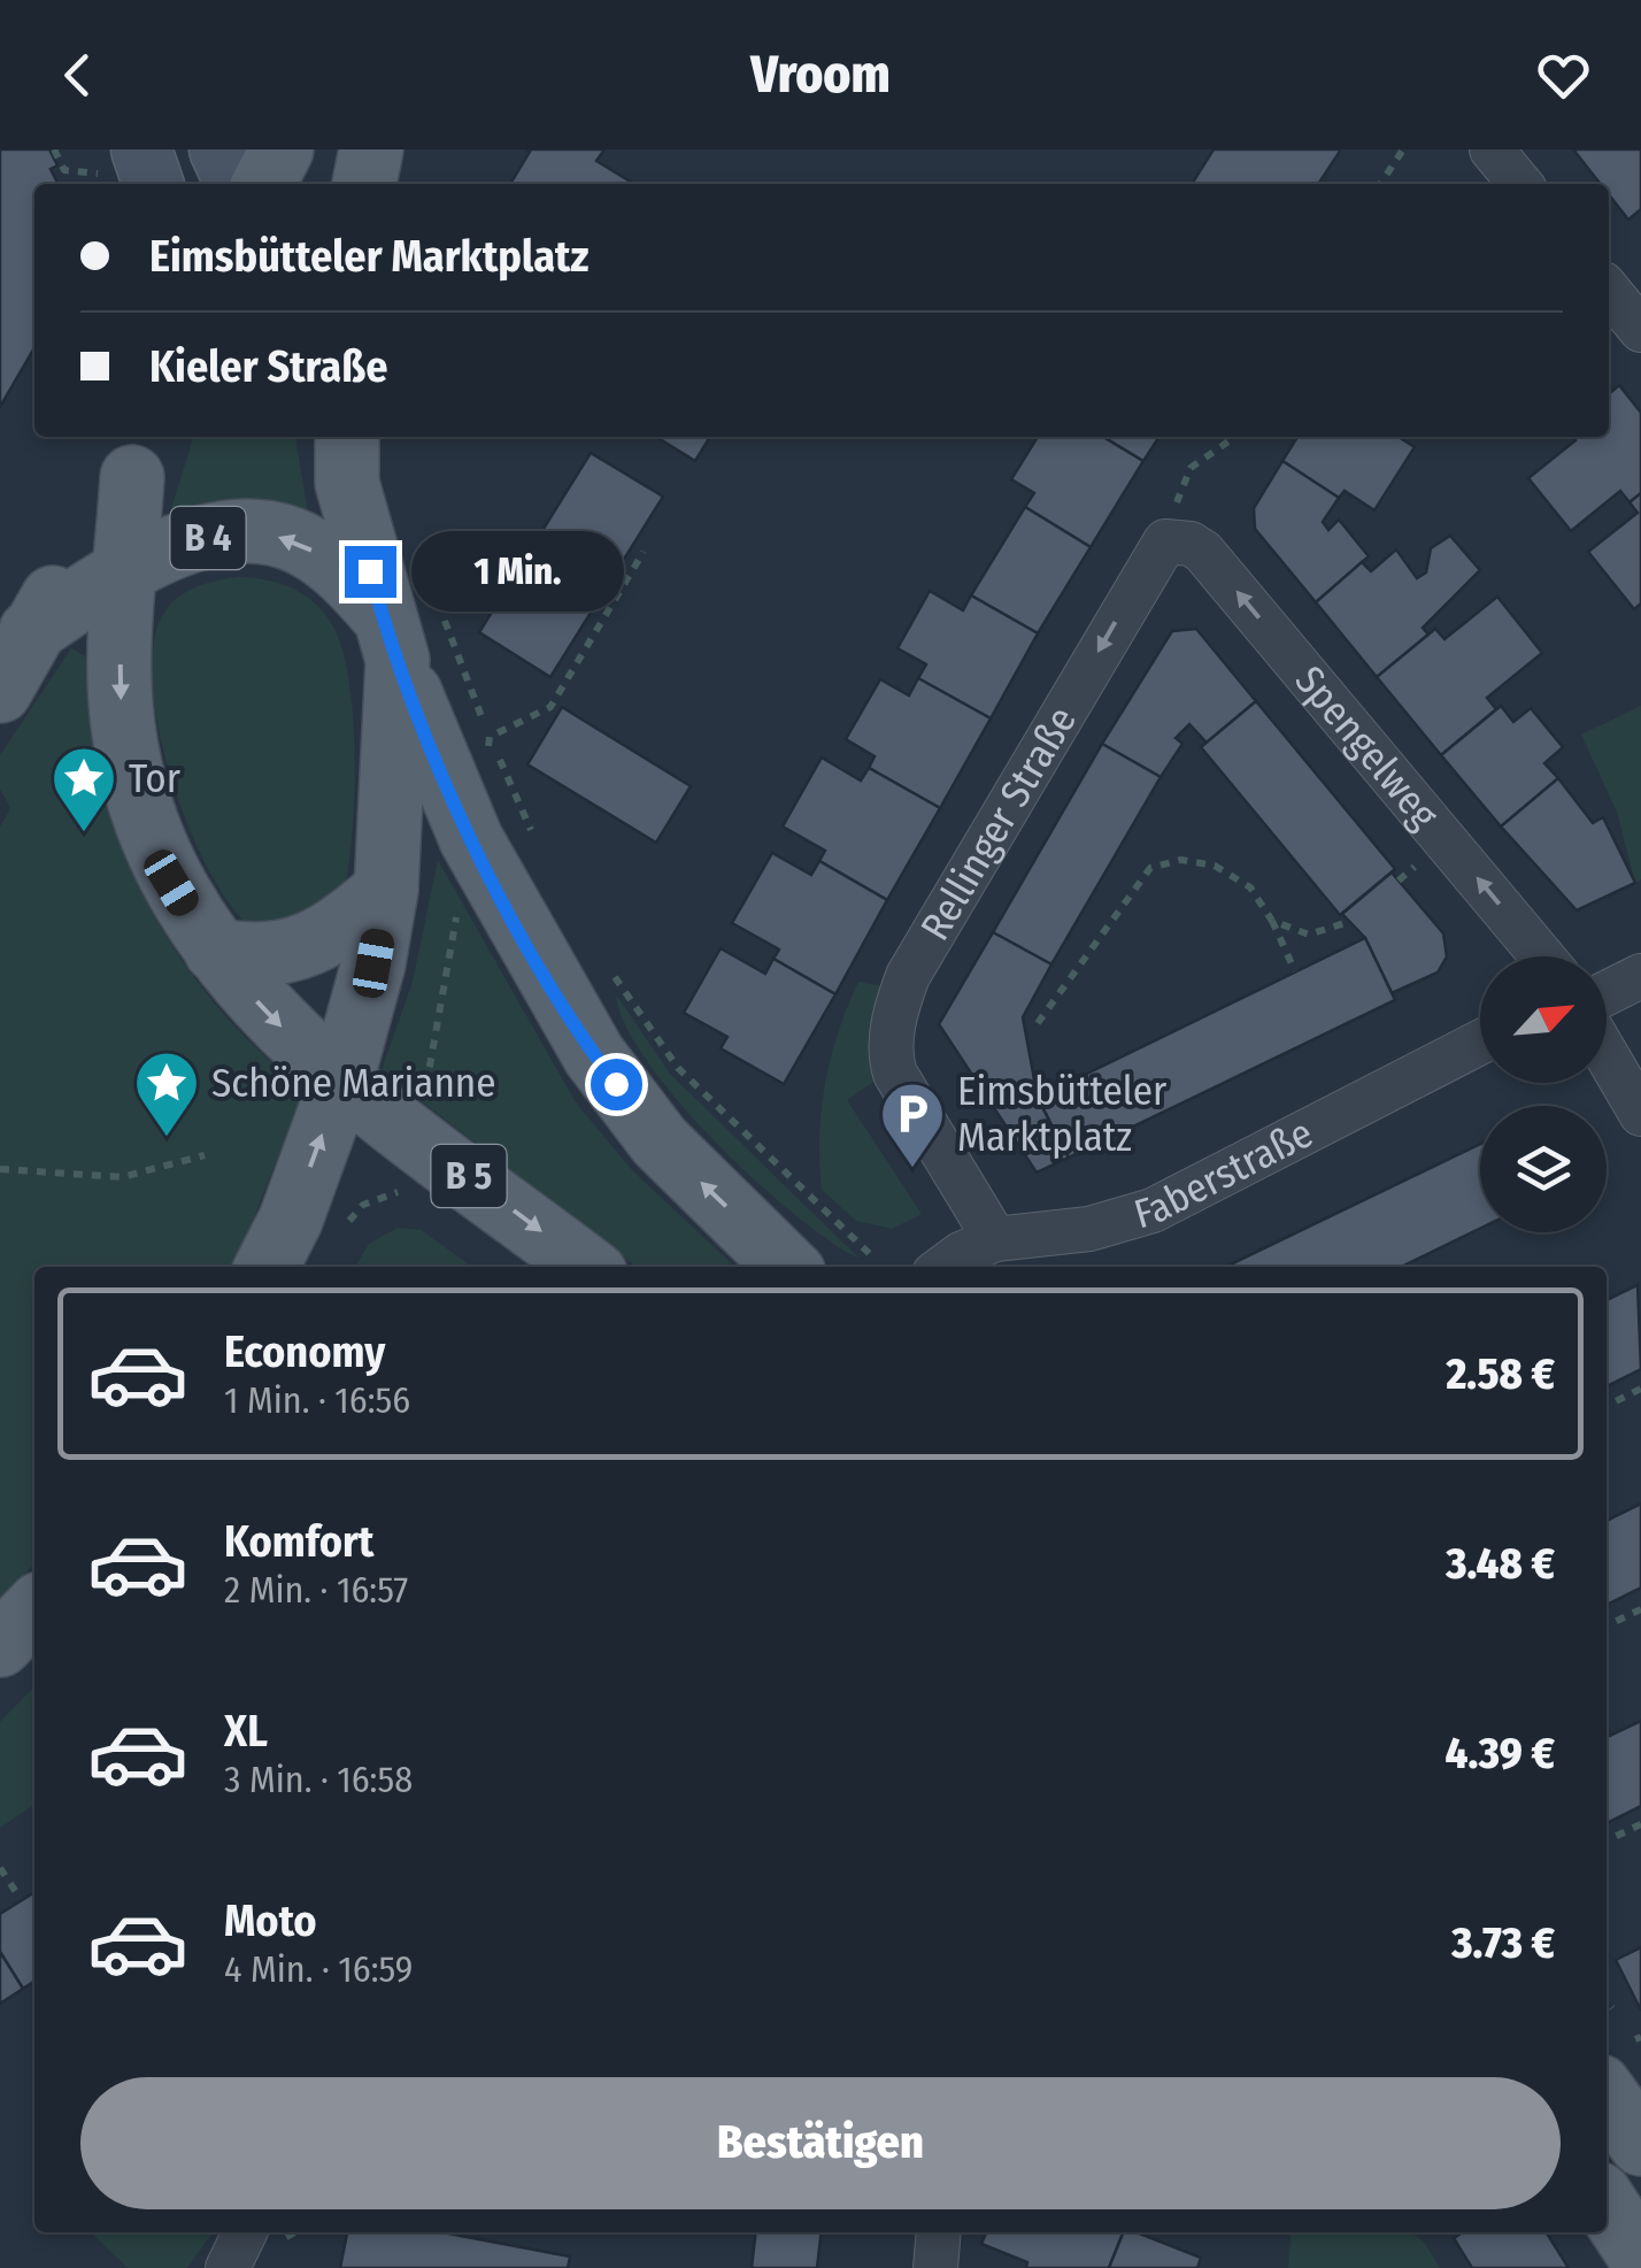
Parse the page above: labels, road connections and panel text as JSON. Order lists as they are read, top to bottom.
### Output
{
  "streets": {
    "main road": ["B 4", "B 5"],
    "street": ["Spengelweg", "Rellinger Straße", "Faberstraße"]
  },
  "crossings": [
    ["B 4", "B 5"],
    ["Spengelweg", "Rellinger Straße"],
    ["Rellinger Straße", "Faberstraße"]
  ],
  "one_way": ["Spengelweg", "Rellinger Straße"],
  "places": {
    "place": ["Tor", "Schöne Marianne"],
    "parking": ["Eimsbütteler Marktplatz"]
  },
  "north": "top right",
  "page": {
    "header": "Vroom",
    "banner": ["Eimsbütteler Marktplatz", "Kieler Straße"],
    "bubble": "1 Min.",
    "list": [
      {
        "name": "Economy",
        "note": "1 Min. · 16:56",
        "value": "2.58 €"
      },
      {
        "name": "Komfort",
        "note": "2 Min. · 16:57",
        "value": "3.48 €"
      },
      {
        "name": "XL",
        "note": "3 Min. · 16:58",
        "value": "4.39 €"
      },
      {
        "name": "Moto",
        "note": "4 Min. · 16:59",
        "value": "3.73 €"
      }
    ],
    "buttons": "Bestätigen"
  }
}
